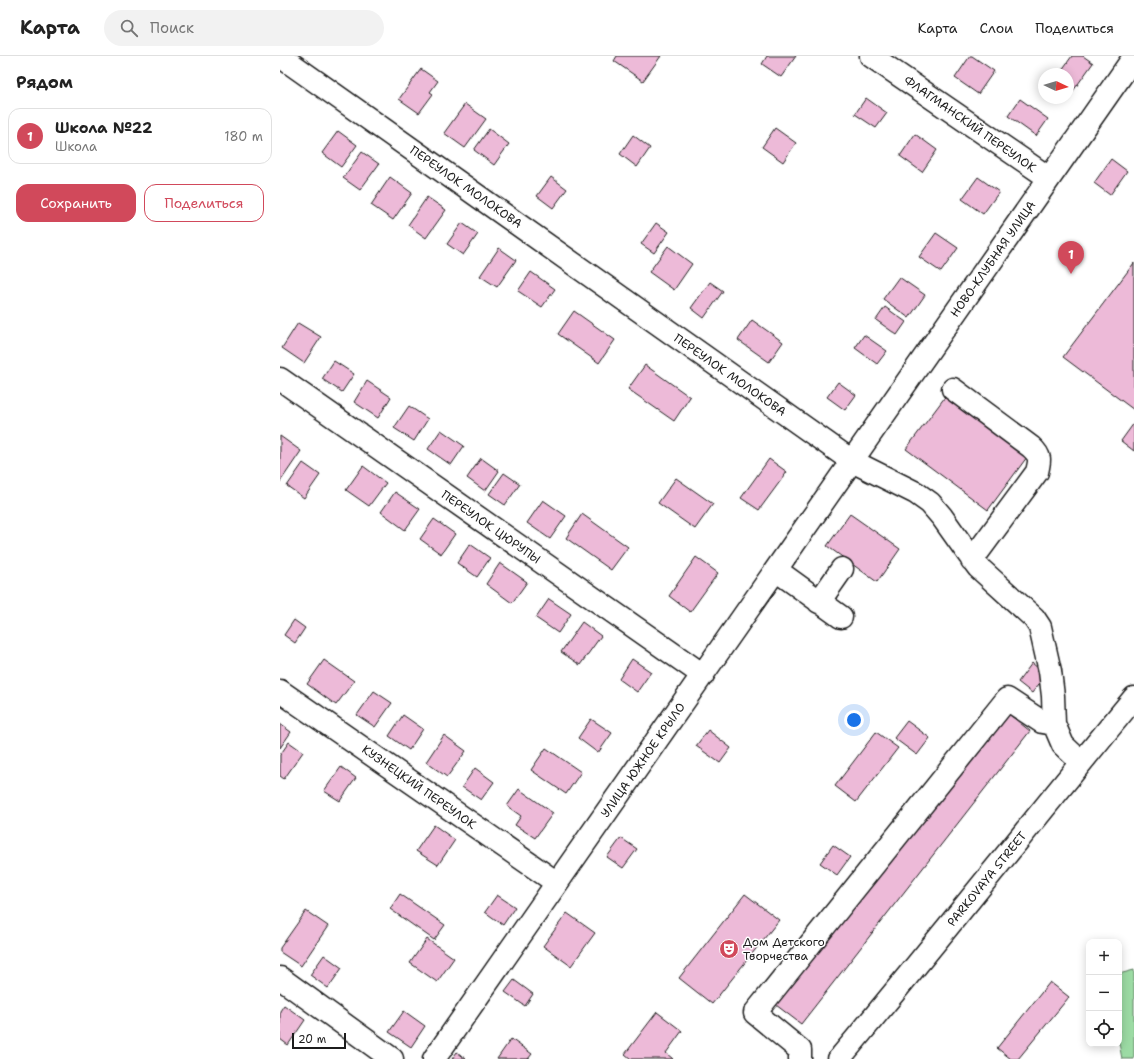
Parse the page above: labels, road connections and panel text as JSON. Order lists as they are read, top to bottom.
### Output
{
  "streets": {
    "street": [
      "ФЛАГМАНСКИЙ ПЕРЕУЛОК",
      "ПЕРЕУЛОК МОЛОКОВА",
      "НОВО-КЛУБНАЯ УЛИЦА",
      "ПЕРЕУЛОК ЦЮРУПЫ",
      "УЛИЦА ЮЖНОЕ КРЫЛО",
      "КУЗНЕЦКИЙ ПЕРЕУЛОК",
      "PARKOVAYA STREET"
    ]
  },
  "crossings": [
    ["ФЛАГМАНСКИЙ ПЕРЕУЛОК", "НОВО-КЛУБНАЯ УЛИЦА"],
    ["ПЕРЕУЛОК МОЛОКОВА", "НОВО-КЛУБНАЯ УЛИЦА"],
    ["ПЕРЕУЛОК МОЛОКОВА", "УЛИЦА ЮЖНОЕ КРЫЛО"],
    ["ПЕРЕУЛОК МОЛОКОВА", "PARKOVAYA STREET"],
    ["НОВО-КЛУБНАЯ УЛИЦА", "УЛИЦА ЮЖНОЕ КРЫЛО"],
    ["ПЕРЕУЛОК ЦЮРУПЫ", "УЛИЦА ЮЖНОЕ КРЫЛО"],
    ["УЛИЦА ЮЖНОЕ КРЫЛО", "КУЗНЕЦКИЙ ПЕРЕУЛОК"]
  ],
  "places": {
    "theatre": ["Дом Детского Творчества"]
  },
  "scale_bar": "20 m",
  "north": "right",
  "page": {
    "header": "Карта",
    "search": "Поиск",
    "nav": ["Карта", "Слои", "Поделиться"],
    "heading": "Рядом",
    "list": [
      {
        "mark": "1",
        "name": "Школа №22",
        "note": "Школа",
        "value": "180 m"
      }
    ],
    "buttons": ["Сохранить", "Поделиться"],
    "pins": "1",
    "map_buttons": ["+", "−"],
    "scale": "20 m"
  }
}
